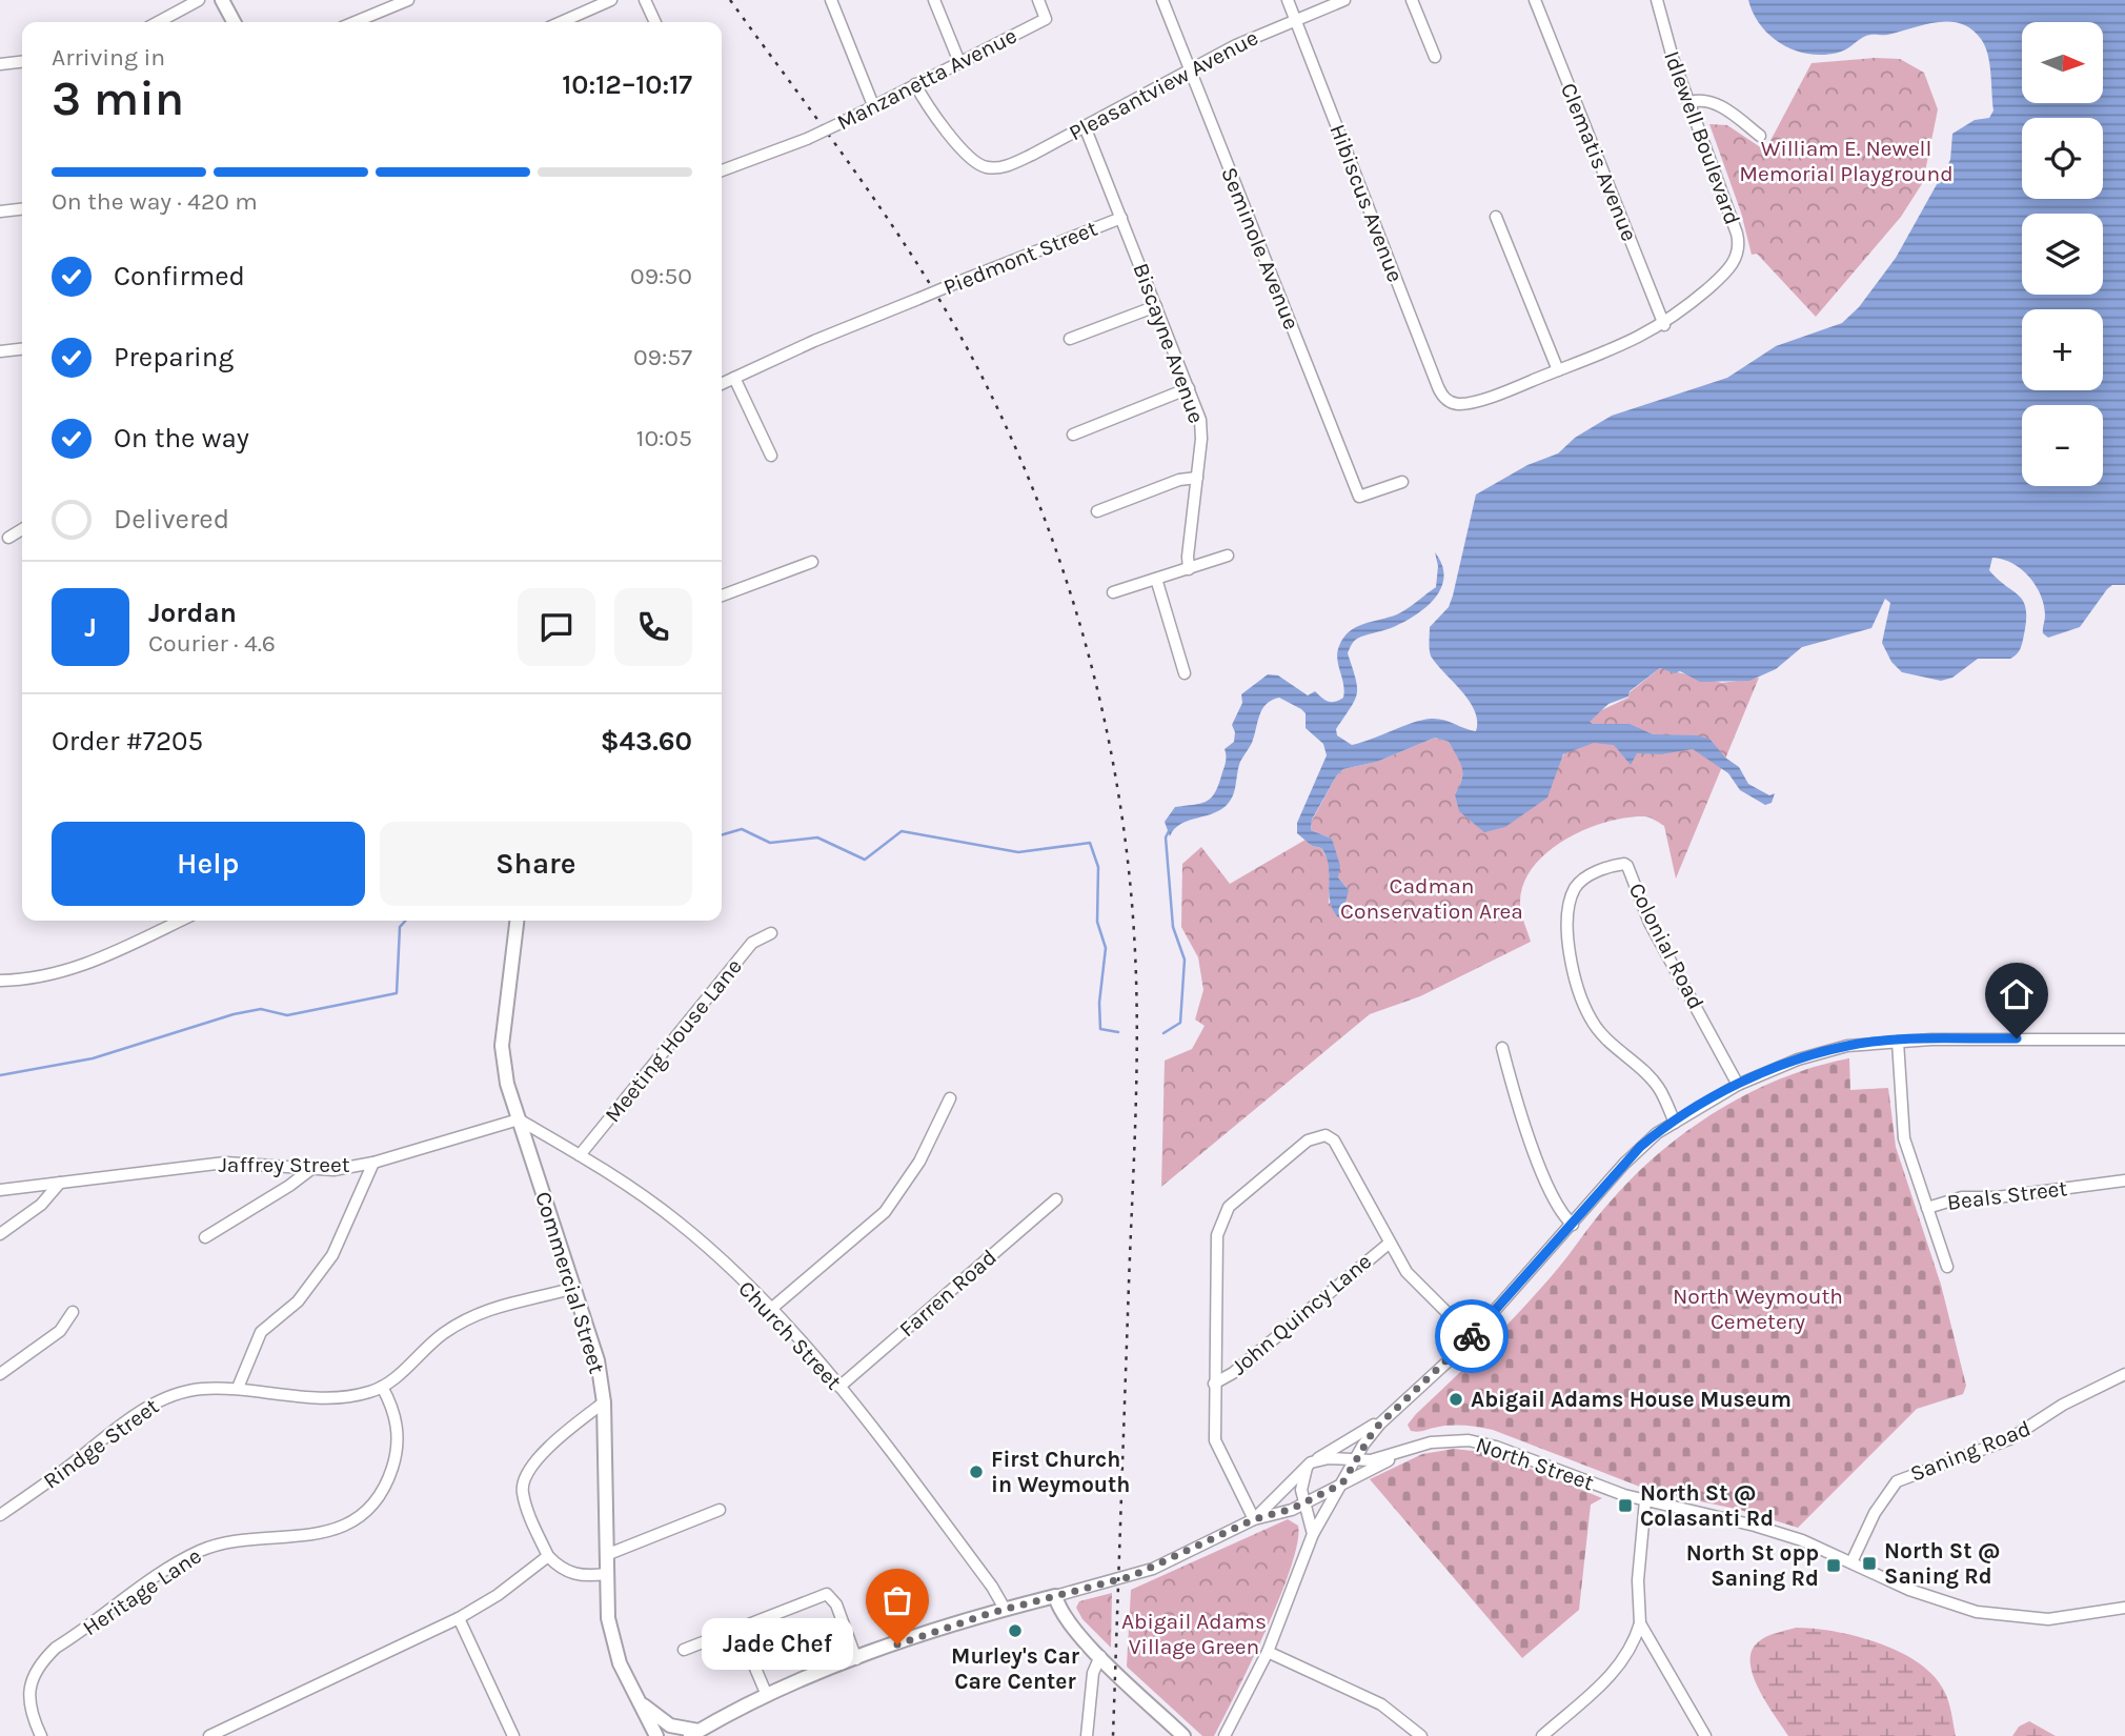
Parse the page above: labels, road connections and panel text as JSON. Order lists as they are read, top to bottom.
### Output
{
  "streets": {
    "main road": ["Commercial Street", "North Street"],
    "street": [
      "Manzanetta Avenue",
      "Pleasantview Avenue",
      "Idlewell Boulevard",
      "Clematis Avenue",
      "Hibiscus Avenue",
      "Seminole Avenue",
      "Piedmont Street",
      "Biscayne Avenue",
      "Colonial Road",
      "Meeting House Lane",
      "Jaffrey Street",
      "Beals Street",
      "Farren Road",
      "John Quincy Lane",
      "Church Street",
      "Rindge Street",
      "Saning Road",
      "Heritage Lane"
    ]
  },
  "crossings": [
    ["Manzanetta Avenue", "Pleasantview Avenue"],
    ["Pleasantview Avenue", "Hibiscus Avenue"],
    ["Pleasantview Avenue", "Seminole Avenue"],
    ["Pleasantview Avenue", "Biscayne Avenue"],
    ["Idlewell Boulevard", "Clematis Avenue"],
    ["Idlewell Boulevard", "Hibiscus Avenue"],
    ["Piedmont Street", "Biscayne Avenue"],
    ["Meeting House Lane", "Church Street"],
    ["Jaffrey Street", "Commercial Street"],
    ["Jaffrey Street", "Church Street"],
    ["Commercial Street", "Church Street"],
    ["Commercial Street", "Rindge Street"],
    ["Farren Road", "Church Street"],
    ["Church Street", "North Street"],
    ["Rindge Street", "Heritage Lane"],
    ["Saning Road", "North Street"]
  ],
  "parks": [
    "William E. Newell Memorial Playground",
    "Cadman Conservation Area",
    "North Weymouth Cemetery",
    "Abigail Adams Village Green"
  ],
  "places": {
    "other": [
      "Abigail Adams House Museum",
      "First Church in Weymouth",
      "Murley's Car Care Center",
      "Jade Chef"
    ],
    "transit": ["North St @ Colasanti Rd", "North St @ Saning Rd", "North St opp Saning Rd"]
  },
  "north": "right",
  "page": {
    "map_buttons": ["+", "−"],
    "heading": ["3 min", "Arriving in", "10:12–10:17"],
    "panel": [
      "Jordan",
      "Courier · 4.6",
      "Order #7205",
      "$43.60"
    ],
    "bar": "On the way · 420 m",
    "list": [
      ["Confirmed", "09:50"],
      ["Preparing", "09:57"],
      ["On the way", "10:05"],
      "Delivered"
    ],
    "round": "J",
    "buttons": ["Help", "Share"],
    "bubble": "Jade Chef"
  }
}
